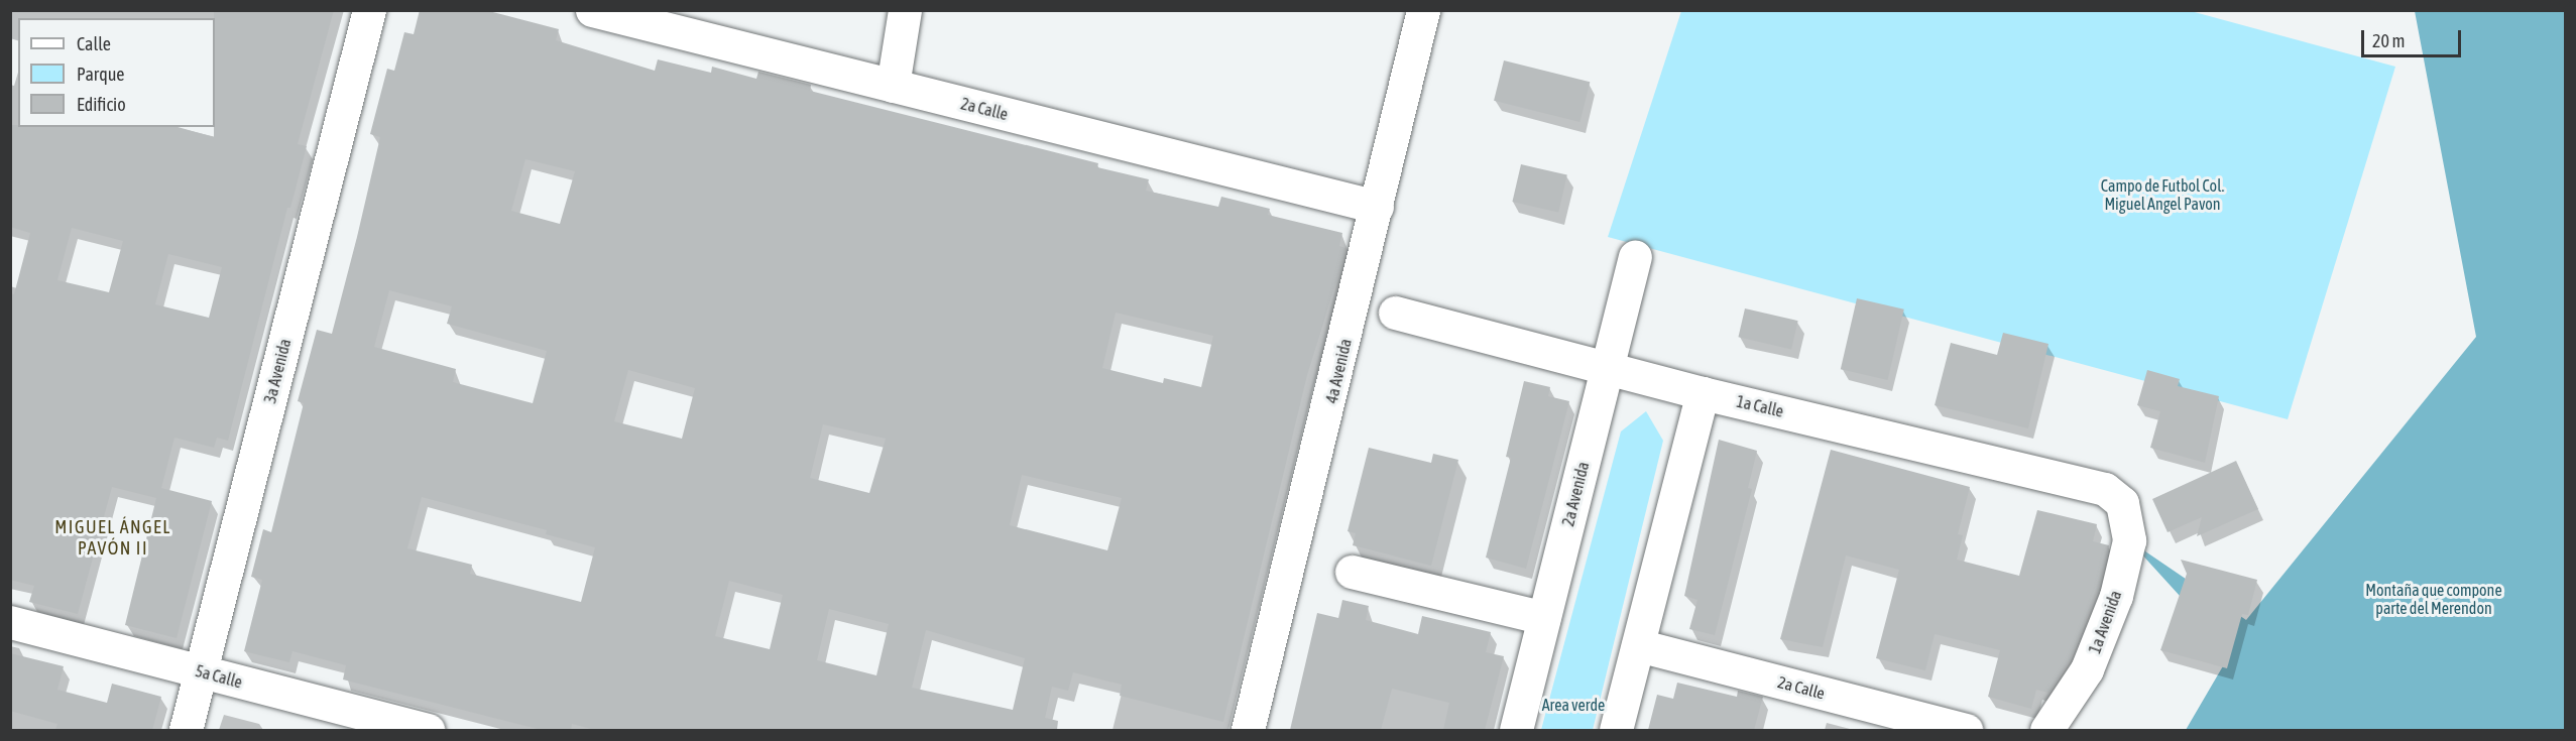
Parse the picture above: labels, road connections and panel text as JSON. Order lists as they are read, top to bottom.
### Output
{
  "streets": {
    "street": [
      "2a Calle",
      "3a Avenida",
      "4a Avenida",
      "1a Calle",
      "2a Avenida",
      "1a Avenida",
      "5a Calle"
    ]
  },
  "crossings": [
    ["2a Calle", "4a Avenida"],
    ["3a Avenida", "5a Calle"],
    ["1a Calle", "2a Avenida"],
    ["1a Calle", "1a Avenida"]
  ],
  "districts": ["MIGUEL ÁNGEL PAVÓN II"],
  "parks": ["Campo de Futbol Col. Miguel Angel Pavon", "Montaña que compone parte del Merendon", "Area verde"],
  "legend": ["Calle", "Parque", "Edificio"],
  "scale_bar": "20 m"
}
